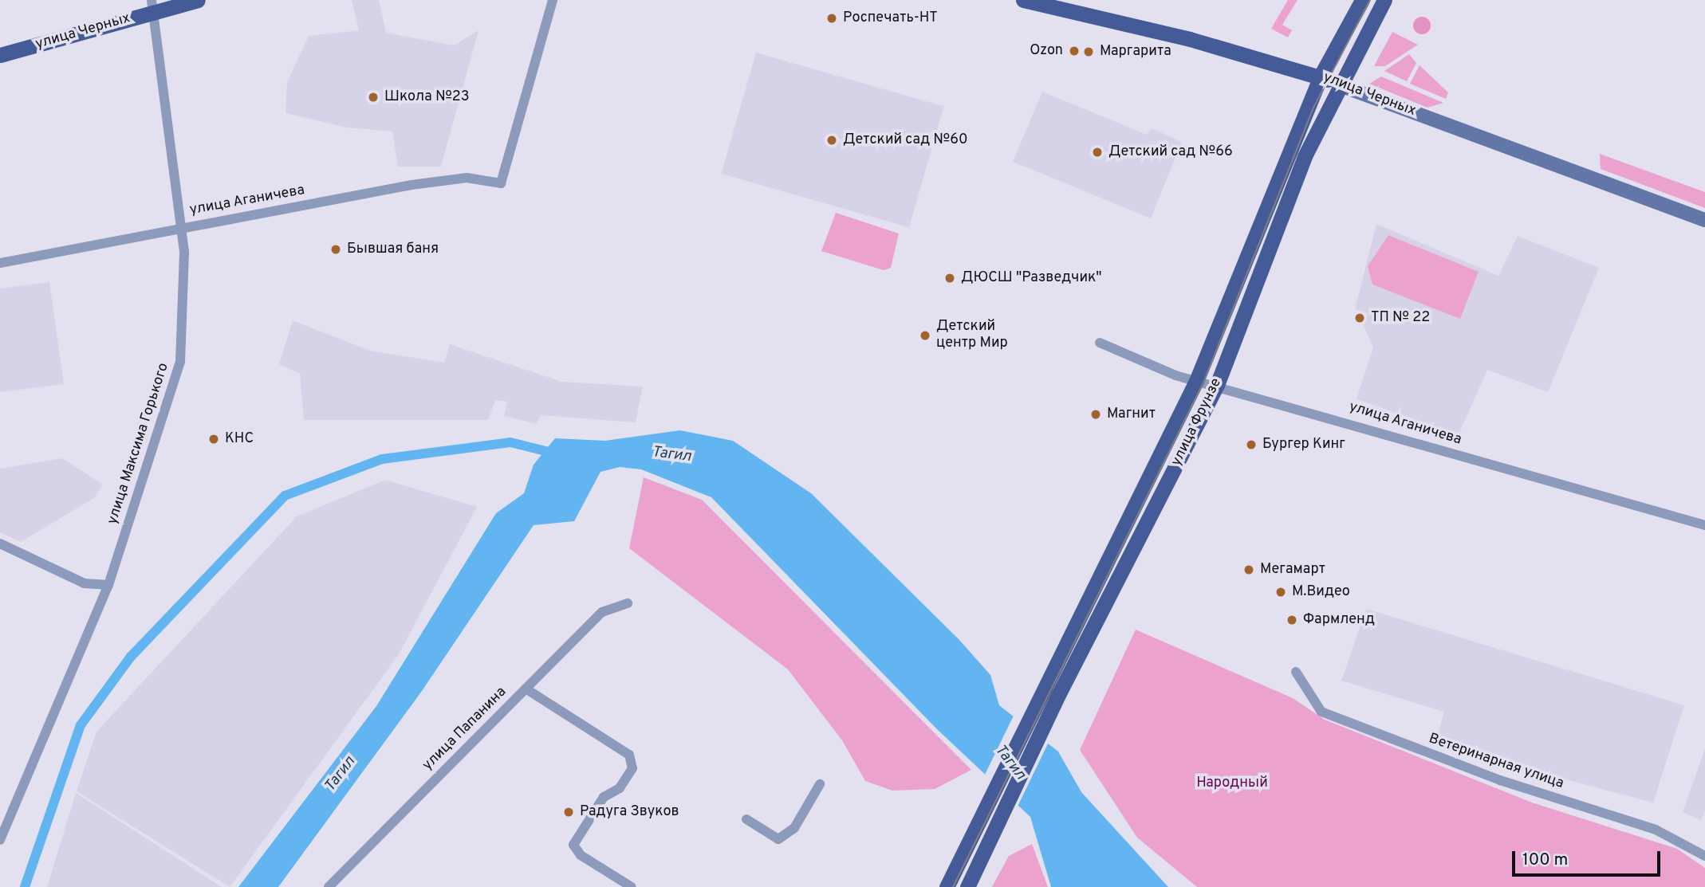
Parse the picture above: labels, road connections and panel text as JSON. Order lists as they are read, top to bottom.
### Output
{
  "streets": {
    "main road": ["улица Черных", "улица Фрунзе"],
    "street": [
      "улица Аганичева",
      "улица Максима Горького",
      "улица Папанина",
      "Ветеринарная улица"
    ]
  },
  "crossings": [
    ["улица Черных", "улица Фрунзе"],
    ["улица Черных", "улица Максима Горького"],
    ["улица Аганичева", "улица Фрунзе"],
    ["улица Аганичева", "улица Максима Горького"]
  ],
  "water": ["Тагил"],
  "parks": ["Народный"],
  "places": [
    "Роспечать-НТ",
    "Ozon",
    "Маргарита",
    "Школа №23",
    "Детский сад №60",
    "Детский сад №66",
    "Бывшая баня",
    "ДЮСШ \"Разведчик\"",
    "ТП № 22",
    "Детский центр Мир",
    "Магнит",
    "КНС",
    "Бургер Кинг",
    "Мегамарт",
    "М.Видео",
    "Фармленд",
    "Радуга Звуков"
  ],
  "scale_bar": "100 m"
}
